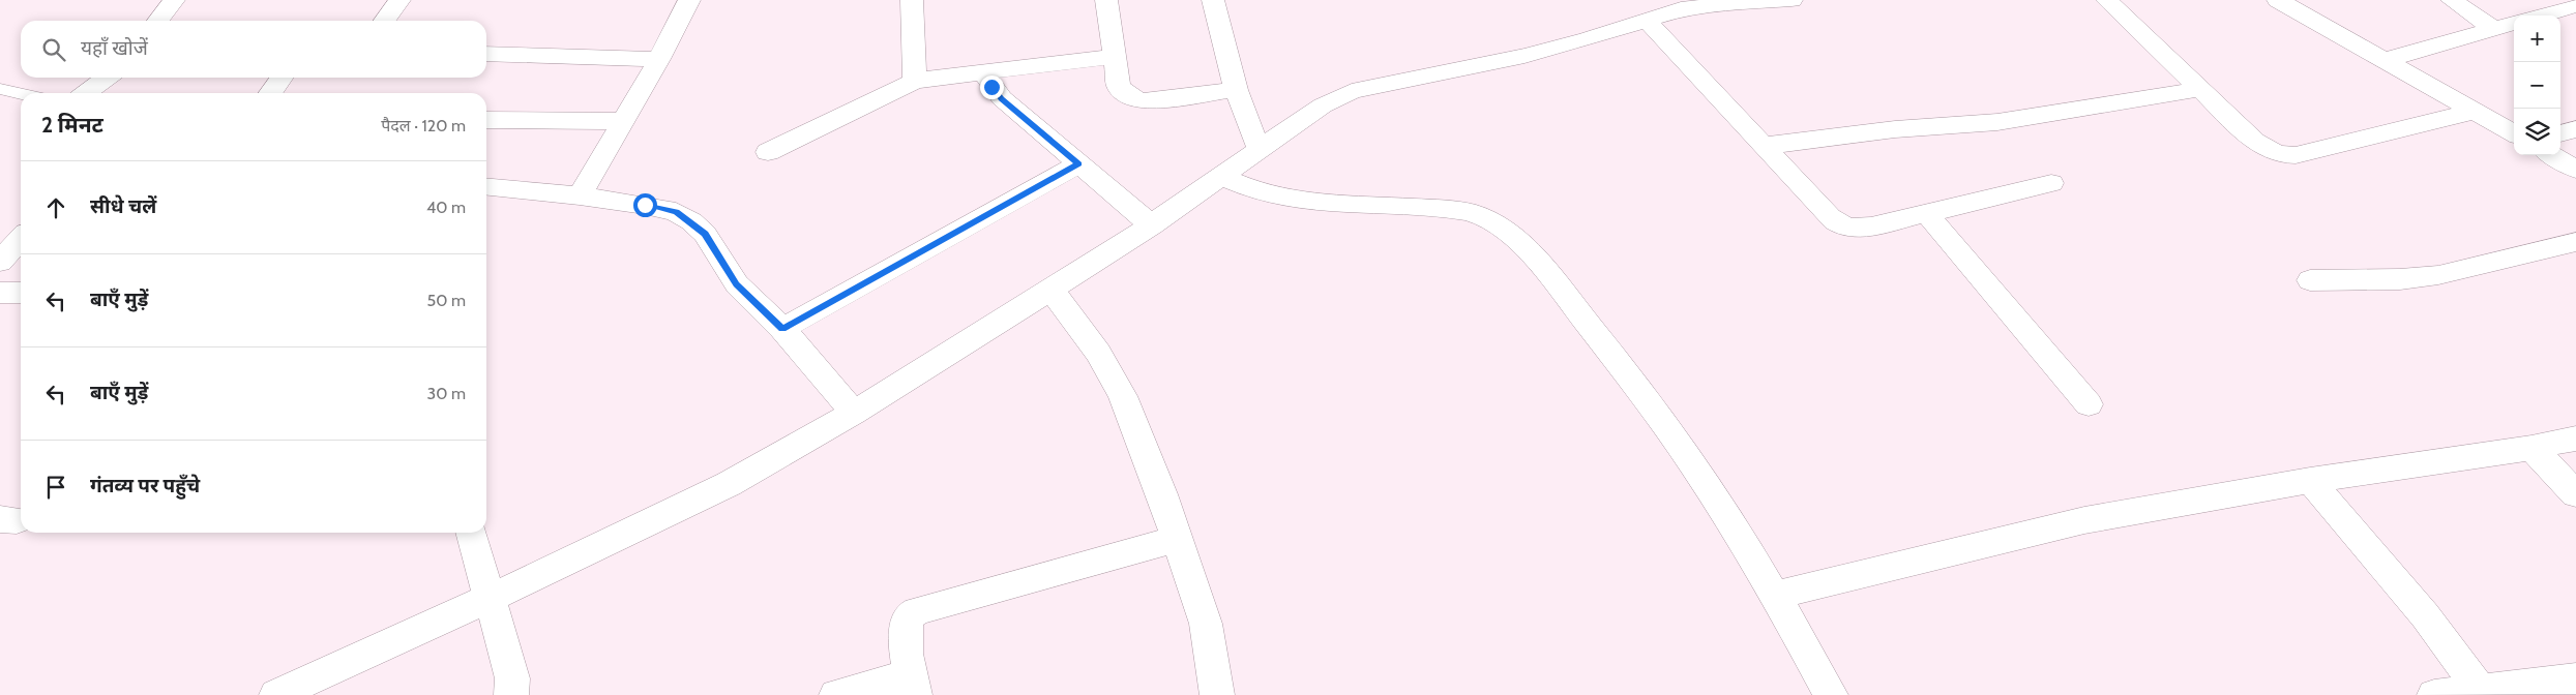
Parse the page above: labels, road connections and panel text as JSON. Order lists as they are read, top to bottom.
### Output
{
  "page": {
    "map_buttons": ["+", "−"],
    "search": "यहाँ खोजें",
    "heading": ["2 मिनट", "पैदल · 120 m"],
    "list": [
      ["सीधे चलें", "40 m"],
      ["बाएँ मुड़ें", "50 m"],
      ["बाएँ मुड़ें", "30 m"],
      "गंतव्य पर पहुँचे"
    ]
  }
}
